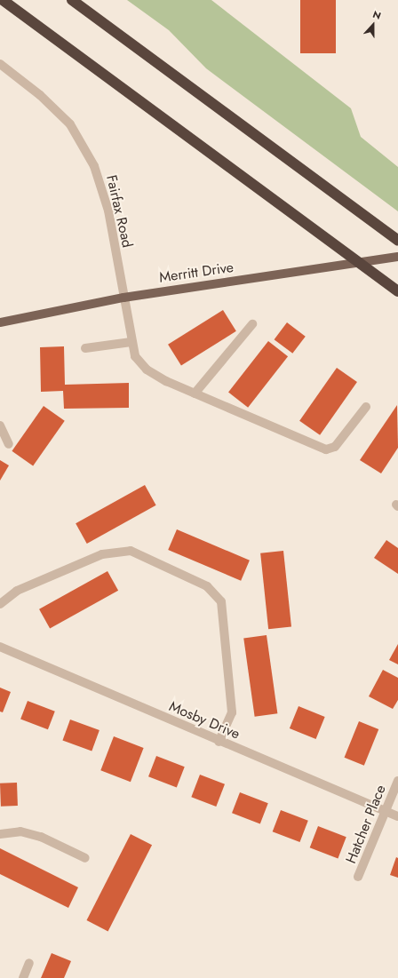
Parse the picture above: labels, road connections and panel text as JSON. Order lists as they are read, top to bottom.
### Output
{
  "streets": {
    "main road": ["Merritt Drive"],
    "street": ["Fairfax Road", "Mosby Drive", "Hatcher Place"]
  },
  "crossings": [
    ["Fairfax Road", "Merritt Drive"],
    ["Mosby Drive", "Hatcher Place"]
  ],
  "north": "top"
}
